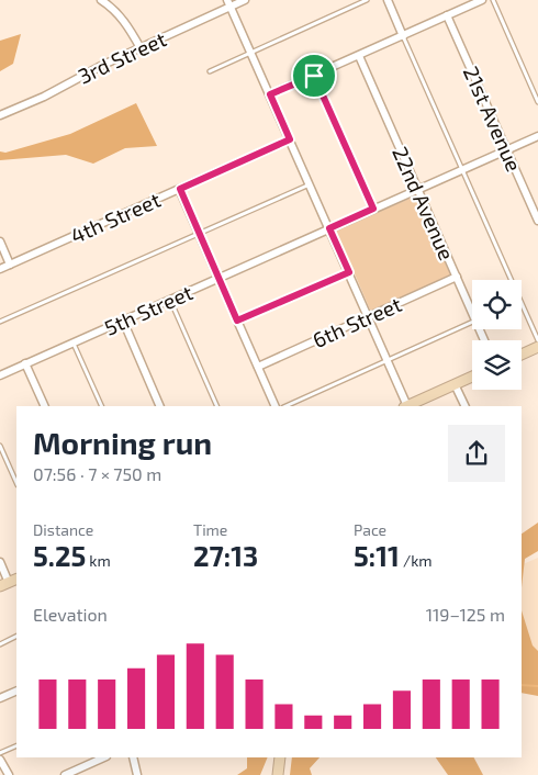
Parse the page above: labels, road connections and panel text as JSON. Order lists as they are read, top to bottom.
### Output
{
  "streets": {
    "street": [
      "3rd Street",
      "21st Avenue",
      "22nd Avenue",
      "4th Street",
      "5th Street",
      "6th Street"
    ]
  },
  "crossings": [
    ["21st Avenue", "5th Street"],
    ["22nd Avenue", "5th Street"],
    ["22nd Avenue", "6th Street"]
  ],
  "page": {
    "heading": ["Morning run", "07:56 · 7 × 750 m"],
    "stats": [
      ["Distance", "5.25 km"],
      ["Time", "27:13"],
      ["Pace", "5:11 /km"]
    ],
    "chart": ["Elevation", "119–125 m"]
  }
}
